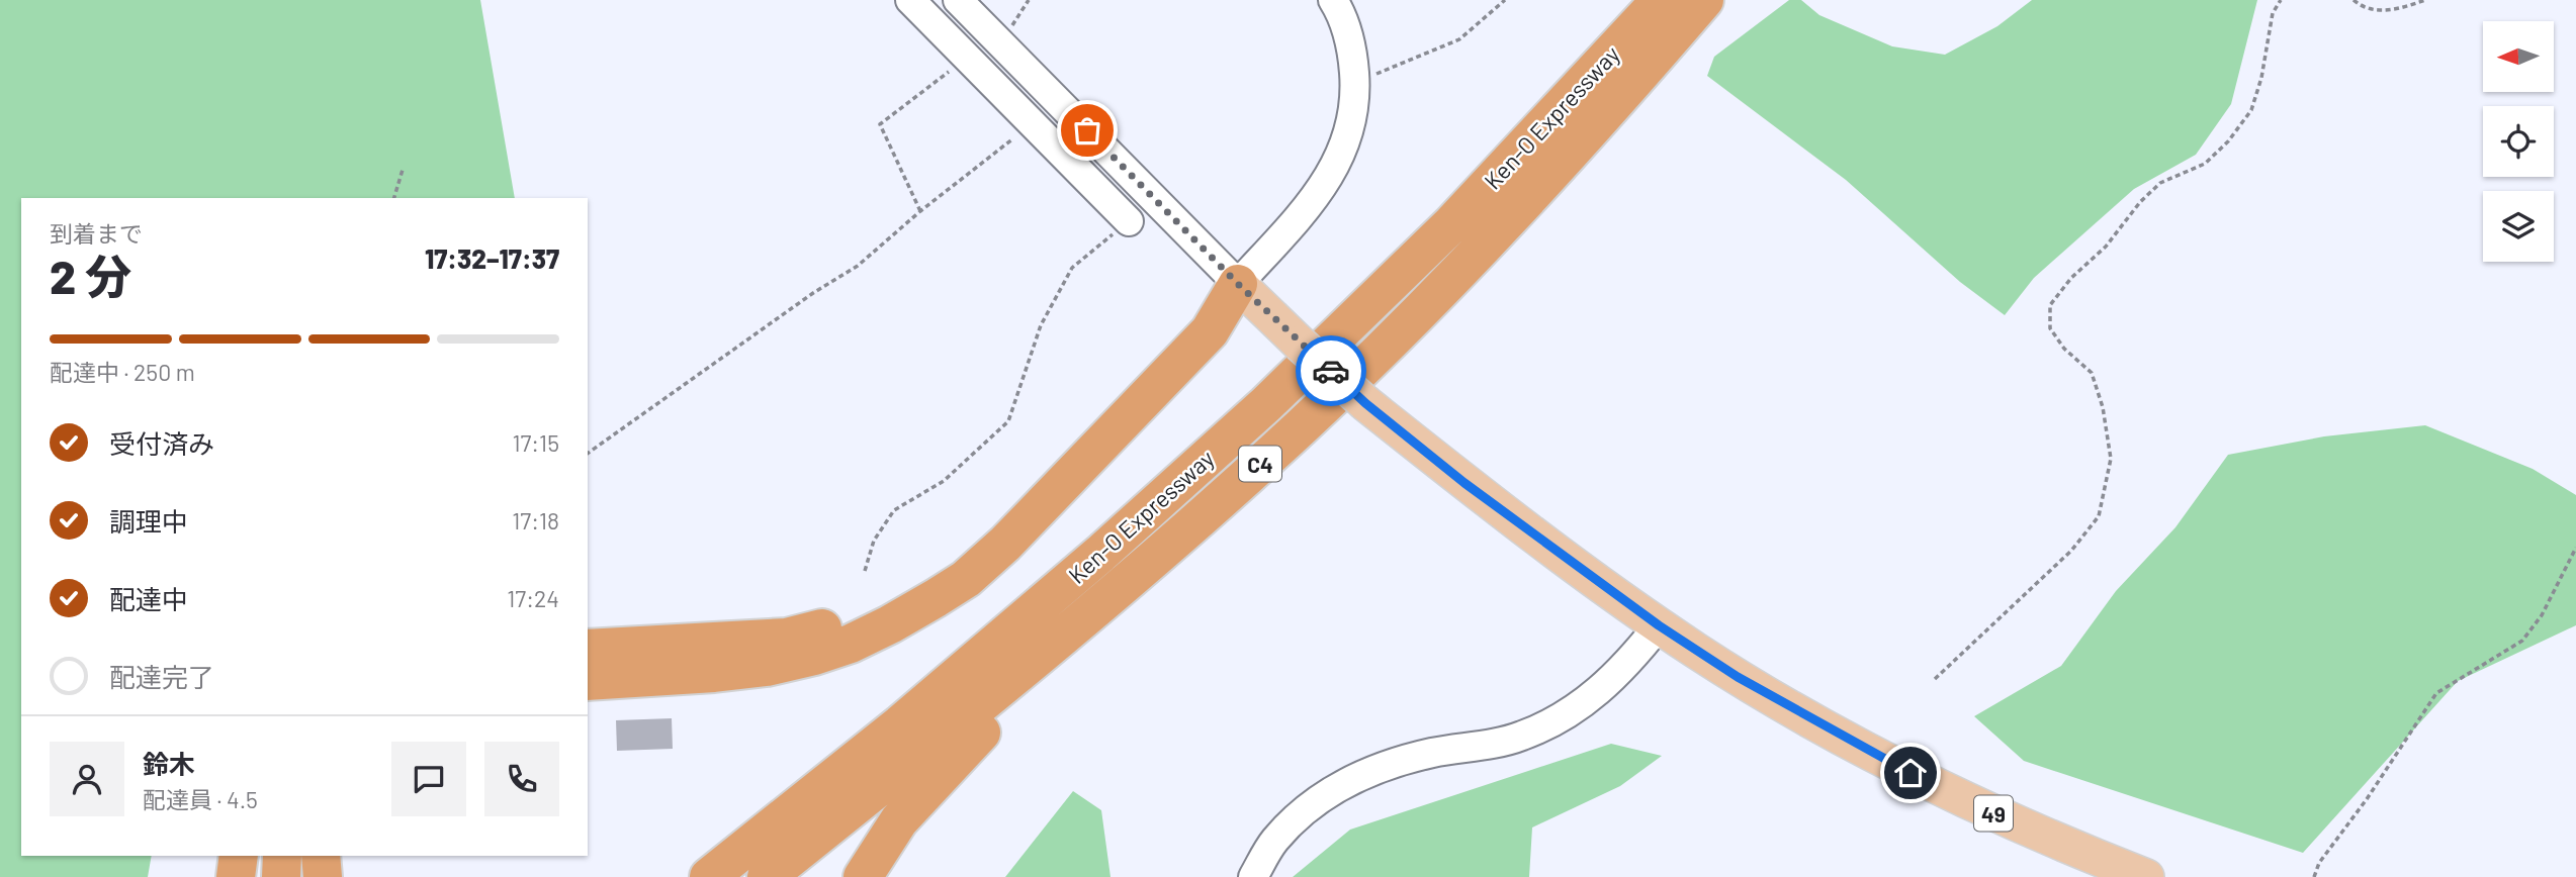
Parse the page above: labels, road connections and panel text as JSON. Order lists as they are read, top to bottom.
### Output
{
  "streets": {
    "highway": ["Ken-O Expressway", "C4"],
    "main road": ["49"]
  },
  "north": "left",
  "page": {
    "heading": ["2 分", "到着まで", "17:32–17:37"],
    "panel": ["鈴木", "配達員 · 4.5"],
    "bar": "配達中 · 250 m",
    "list": [
      ["受付済み", "17:15"],
      ["調理中", "17:18"],
      ["配達中", "17:24"],
      "配達完了"
    ]
  }
}
